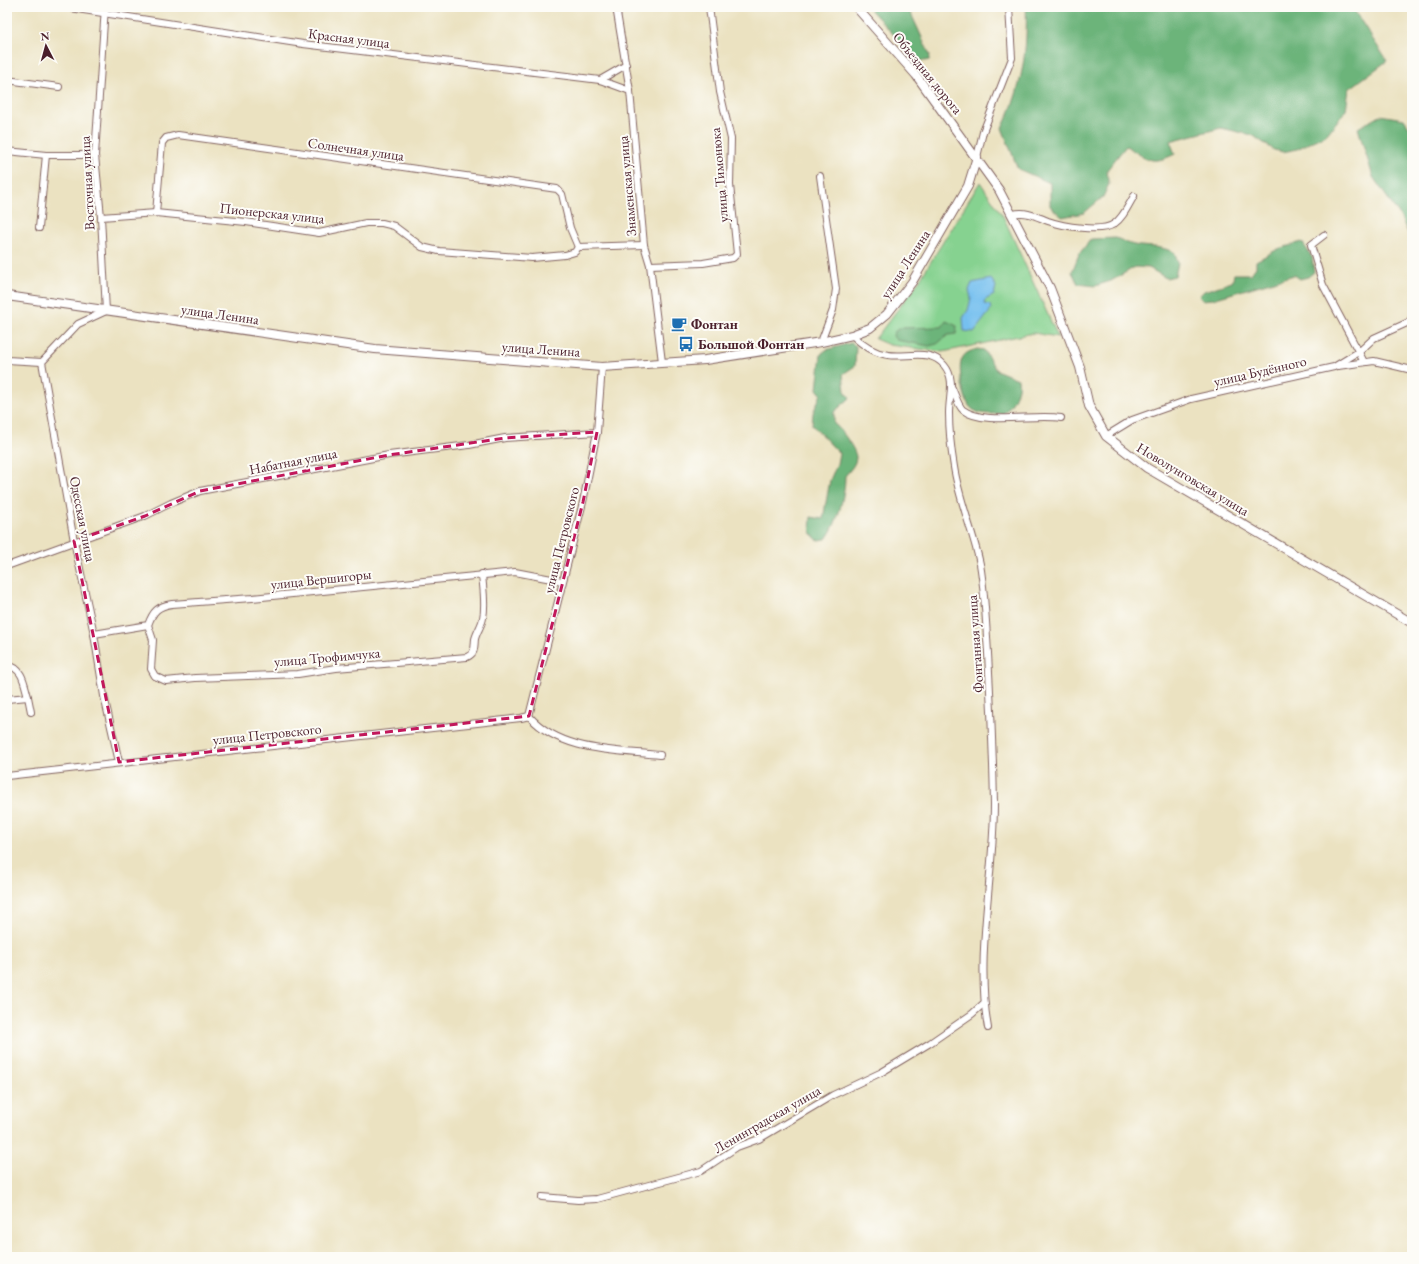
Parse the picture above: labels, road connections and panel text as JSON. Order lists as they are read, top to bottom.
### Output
{
  "streets": {
    "street": [
      "Красная улица",
      "Объездная дорога",
      "Солнечная улица",
      "улица Тимонюка",
      "Восточная улица",
      "Знаменская улица",
      "Пионерская улица",
      "улица Ленина",
      "улица Будённого",
      "Набатная улица",
      "Новолунговская улица",
      "Одесская улица",
      "улица Петровского",
      "улица Вершигоры",
      "Фонтанная улица",
      "улица Трофимчука",
      "Ленинградская улица"
    ]
  },
  "crossings": [
    ["Красная улица", "Восточная улица"],
    ["Красная улица", "Знаменская улица"],
    ["Объездная дорога", "улица Ленина"],
    ["Объездная дорога", "Новолунговская улица"],
    ["Солнечная улица", "Пионерская улица"],
    ["улица Тимонюка", "Знаменская улица"],
    ["Восточная улица", "Пионерская улица"],
    ["Восточная улица", "улица Ленина"],
    ["Знаменская улица", "Пионерская улица"],
    ["Знаменская улица", "улица Ленина"],
    ["улица Ленина", "Новолунговская улица"],
    ["улица Ленина", "улица Петровского"],
    ["улица Ленина", "Фонтанная улица"],
    ["улица Будённого", "Новолунговская улица"],
    ["Набатная улица", "Одесская улица"],
    ["Набатная улица", "улица Петровского"],
    ["Одесская улица", "улица Петровского"],
    ["улица Петровского", "улица Вершигоры"],
    ["улица Вершигоры", "улица Трофимчука"],
    ["Фонтанная улица", "Ленинградская улица"]
  ],
  "places": {
    "cafe": ["Фонтан"],
    "bus stop": ["Большой Фонтан"]
  },
  "north": "top"
}
